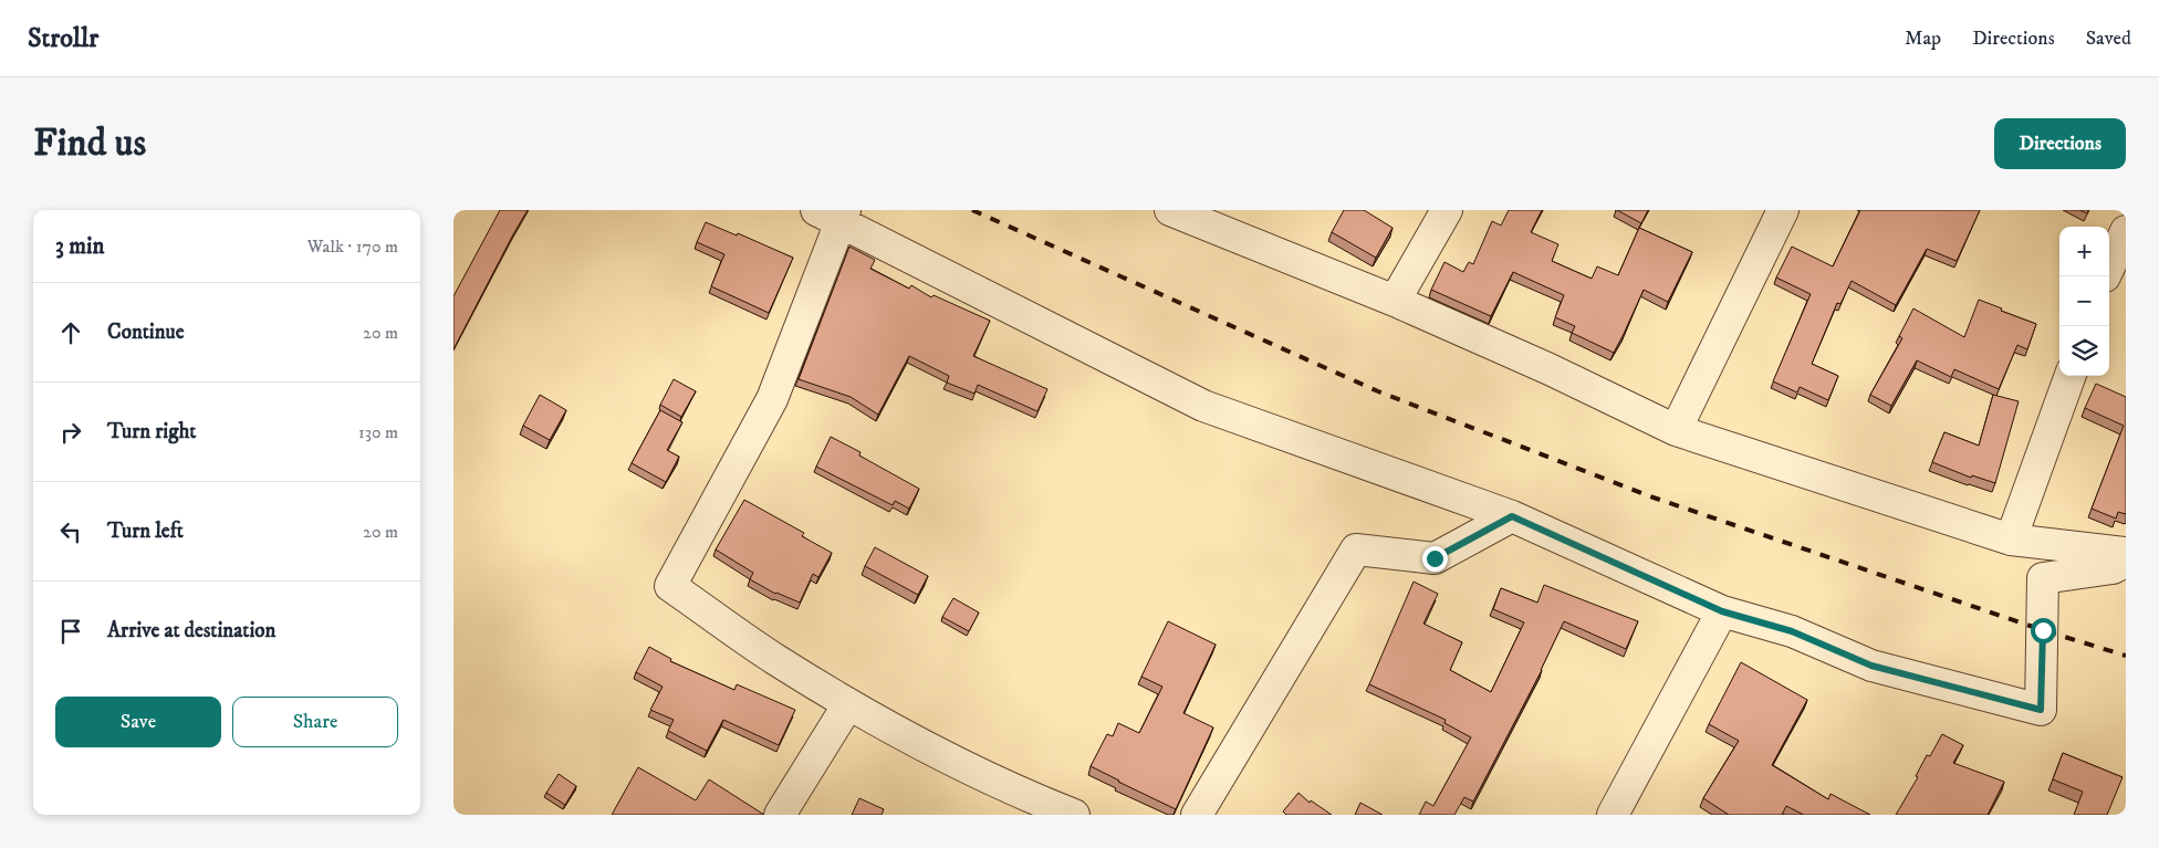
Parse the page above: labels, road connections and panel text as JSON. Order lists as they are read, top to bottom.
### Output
{
  "page": {
    "header": "Strollr",
    "nav": ["Map", "Directions", "Saved"],
    "buttons": [
      "Directions",
      ["Save", "Share"]
    ],
    "title": "Find us",
    "heading": ["3 min", "Walk · 170 m"],
    "map_buttons": ["+", "−"],
    "list": [
      ["Continue", "20 m"],
      ["Turn right", "130 m"],
      ["Turn left", "20 m"],
      "Arrive at destination"
    ]
  }
}
